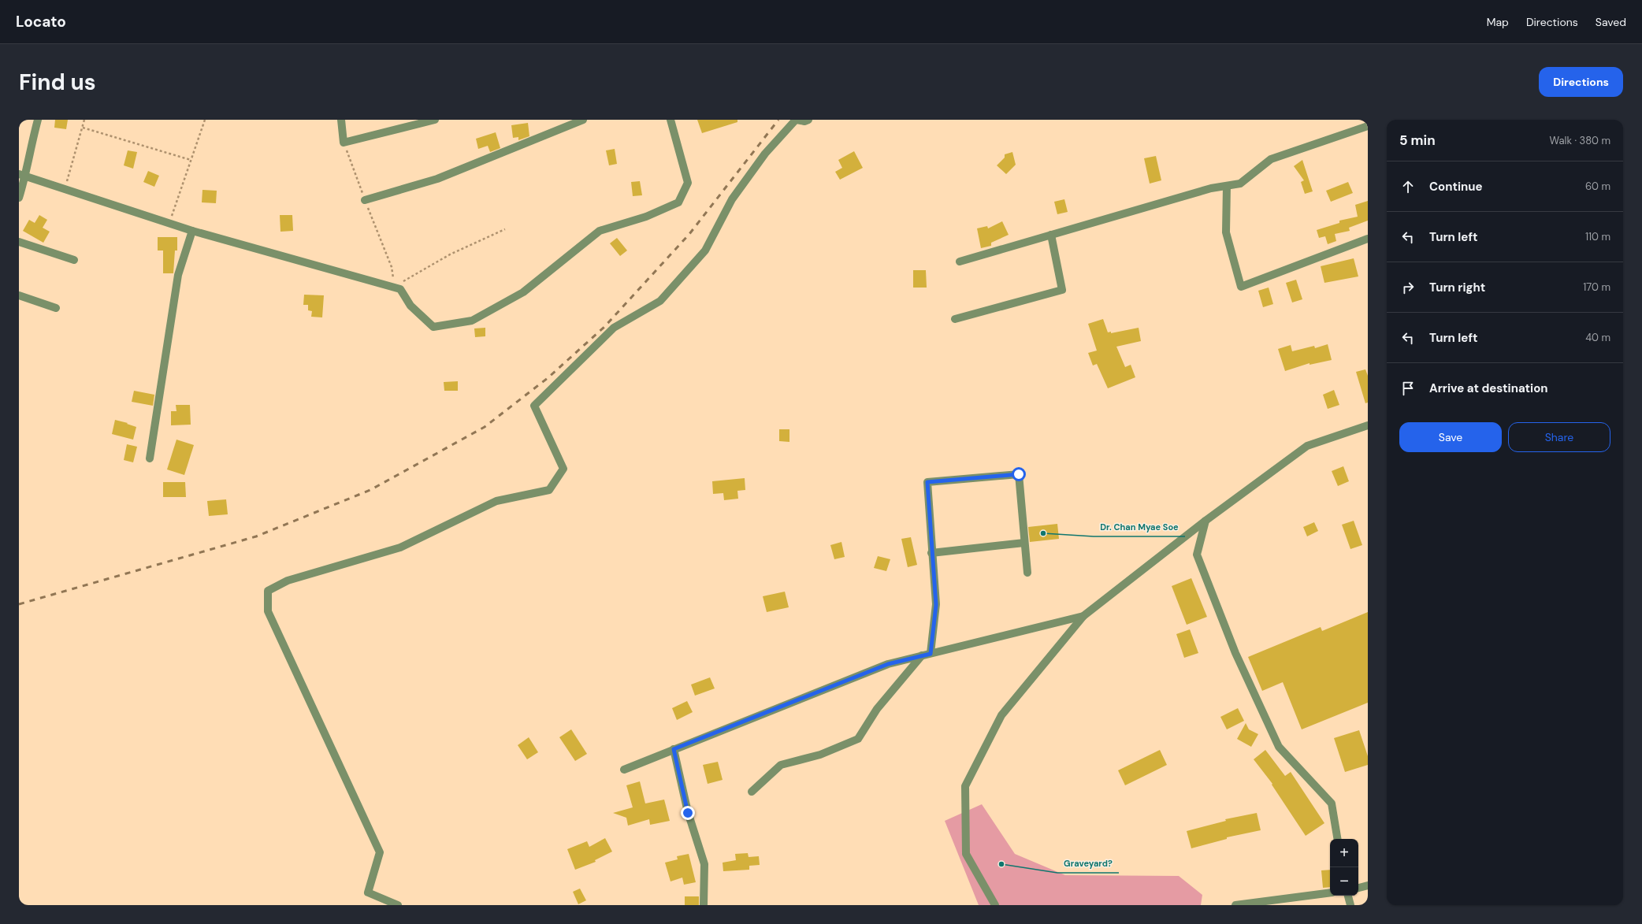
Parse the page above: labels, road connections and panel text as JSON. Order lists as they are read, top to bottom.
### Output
{
  "places": ["Dr. Chan Myae Soe", "Graveyard?"],
  "page": {
    "header": "Locato",
    "nav": ["Map", "Directions", "Saved"],
    "buttons": [
      "Directions",
      ["Save", "Share"]
    ],
    "title": "Find us",
    "heading": ["5 min", "Walk · 380 m"],
    "list": [
      ["Continue", "60 m"],
      ["Turn left", "110 m"],
      ["Turn right", "170 m"],
      ["Turn left", "40 m"],
      "Arrive at destination"
    ],
    "map_buttons": ["+", "−"]
  }
}
